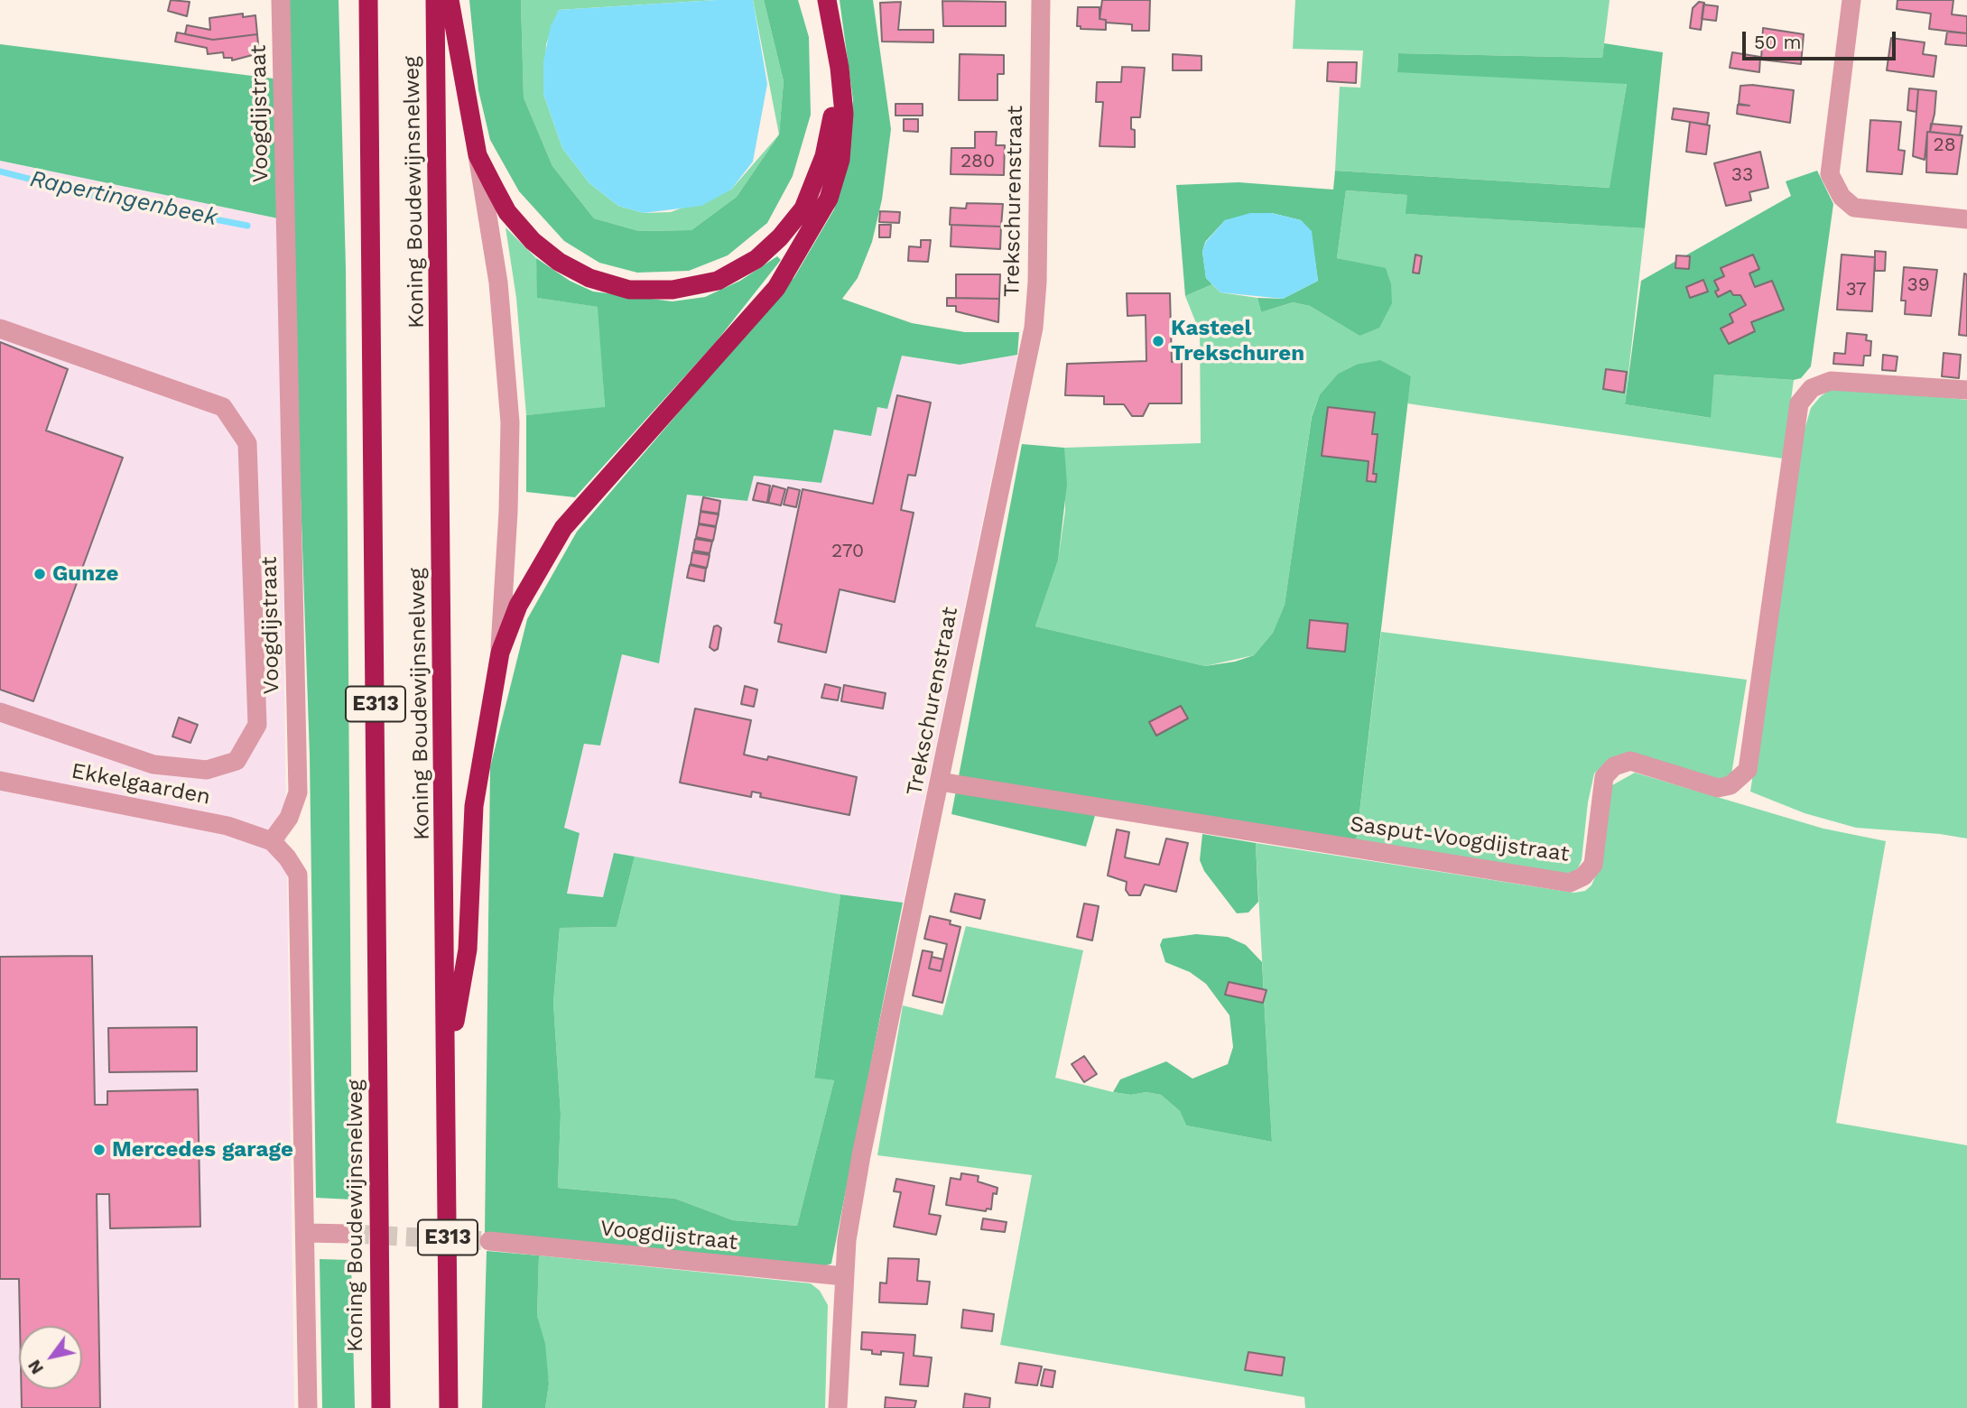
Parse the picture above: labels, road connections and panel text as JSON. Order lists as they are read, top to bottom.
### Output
{
  "streets": {
    "highway": ["Koning Boudewijnsnelweg", "E313"],
    "street": [
      "Voogdijstraat",
      "Trekschurenstraat",
      "Ekkelgaarden",
      "Sasput-Voogdijstraat"
    ]
  },
  "crossings": [
    ["Voogdijstraat", "Trekschurenstraat"],
    ["Voogdijstraat", "Ekkelgaarden"],
    ["Trekschurenstraat", "Sasput-Voogdijstraat"]
  ],
  "water": ["Rapertingenbeek"],
  "places": ["Kasteel Trekschuren", "Gunze", "Mercedes garage"],
  "house_numbers": [
    "28",
    "280",
    "33",
    "39",
    "37",
    "270"
  ],
  "scale_bar": "50 m",
  "north": "bottom left"
}
